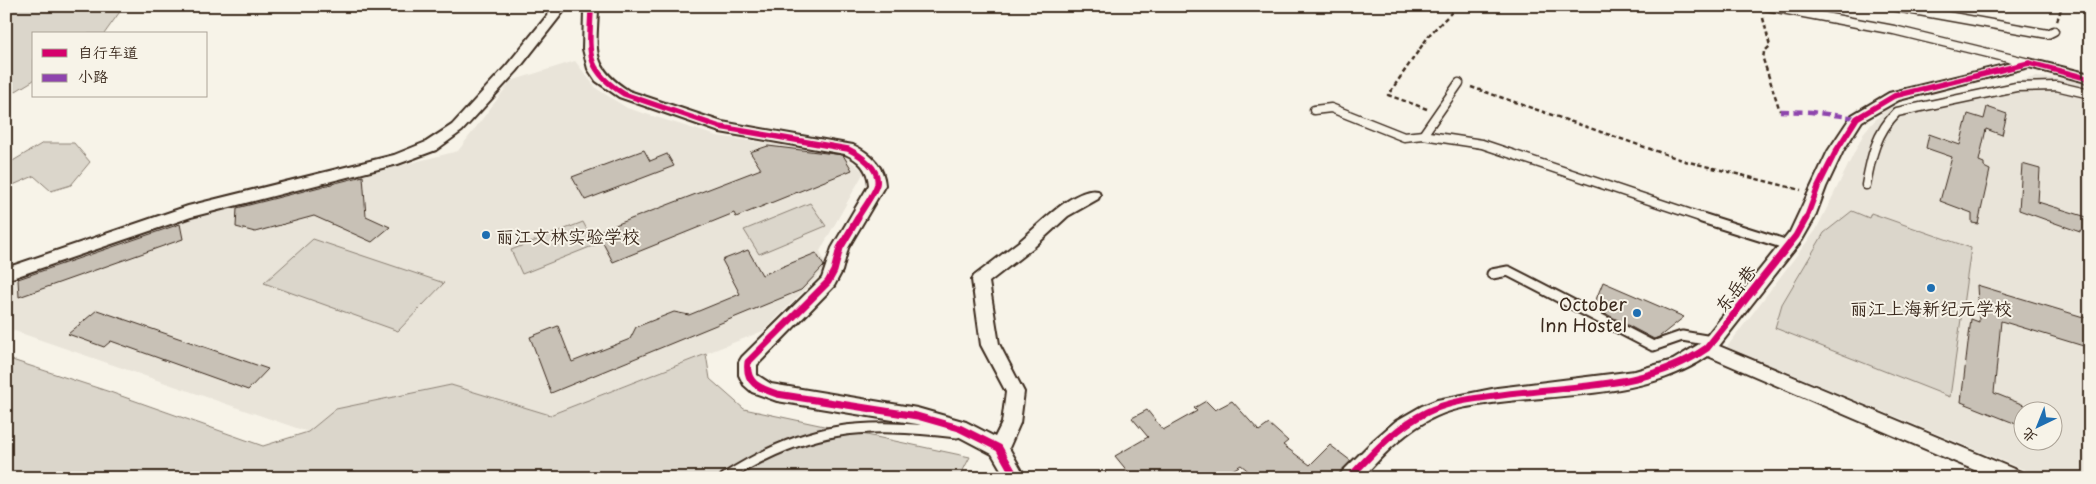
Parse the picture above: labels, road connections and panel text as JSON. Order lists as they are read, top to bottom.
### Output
{
  "streets": {
    "street": ["东岳巷"]
  },
  "places": ["丽江文林实验学校", "丽江上海新纪元学校", "October Inn Hostel"],
  "legend": ["自行车道", "小路"],
  "north": "bottom left"
}
